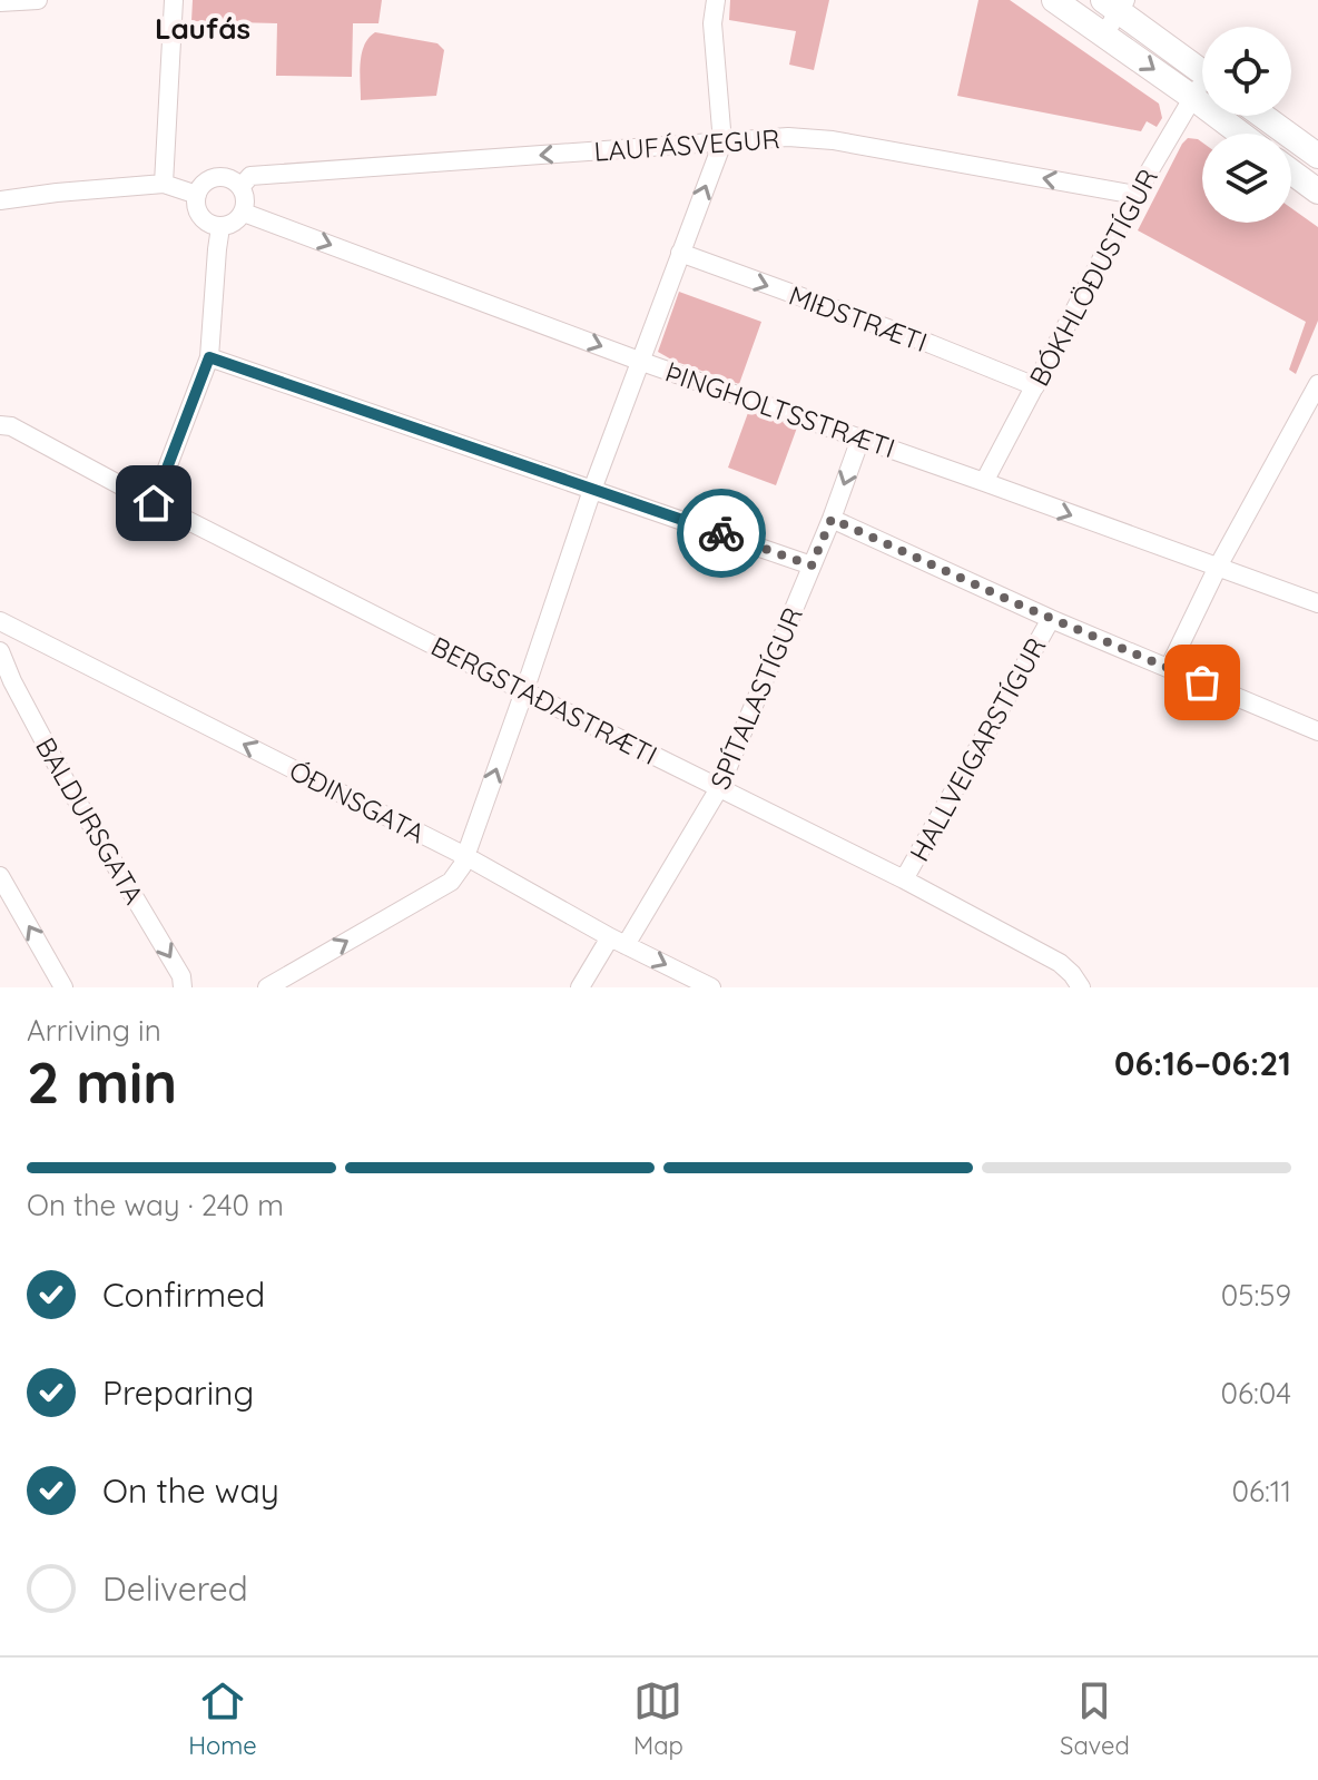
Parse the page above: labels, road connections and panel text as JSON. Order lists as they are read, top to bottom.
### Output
{
  "streets": {
    "street": [
      "LAUFÁSVEGUR",
      "BÓKHLÖÐUSTÍGUR",
      "MIÐSTRÆTI",
      "ÞINGHOLTSSTRÆTI",
      "SPÍTALASTÍGUR",
      "BERGSTAÐASTRÆTI",
      "HALLVEIGARSTÍGUR",
      "ÓÐINSGATA",
      "BALDURSGATA"
    ]
  },
  "crossings": [
    ["LAUFÁSVEGUR", "BÓKHLÖÐUSTÍGUR"],
    ["LAUFÁSVEGUR", "ÞINGHOLTSSTRÆTI"],
    ["BÓKHLÖÐUSTÍGUR", "MIÐSTRÆTI"],
    ["BÓKHLÖÐUSTÍGUR", "ÞINGHOLTSSTRÆTI"],
    ["ÞINGHOLTSSTRÆTI", "SPÍTALASTÍGUR"],
    ["SPÍTALASTÍGUR", "BERGSTAÐASTRÆTI"],
    ["SPÍTALASTÍGUR", "ÓÐINSGATA"],
    ["BERGSTAÐASTRÆTI", "HALLVEIGARSTÍGUR"]
  ],
  "one_way": ["LAUFÁSVEGUR", "MIÐSTRÆTI"],
  "districts": ["Laufás"],
  "page": {
    "heading": ["2 min", "Arriving in", "06:16–06:21"],
    "bar": "On the way · 240 m",
    "list": [
      ["Confirmed", "05:59"],
      ["Preparing", "06:04"],
      ["On the way", "06:11"],
      "Delivered"
    ],
    "tabs": ["Home", "Map", "Saved"]
  }
}
